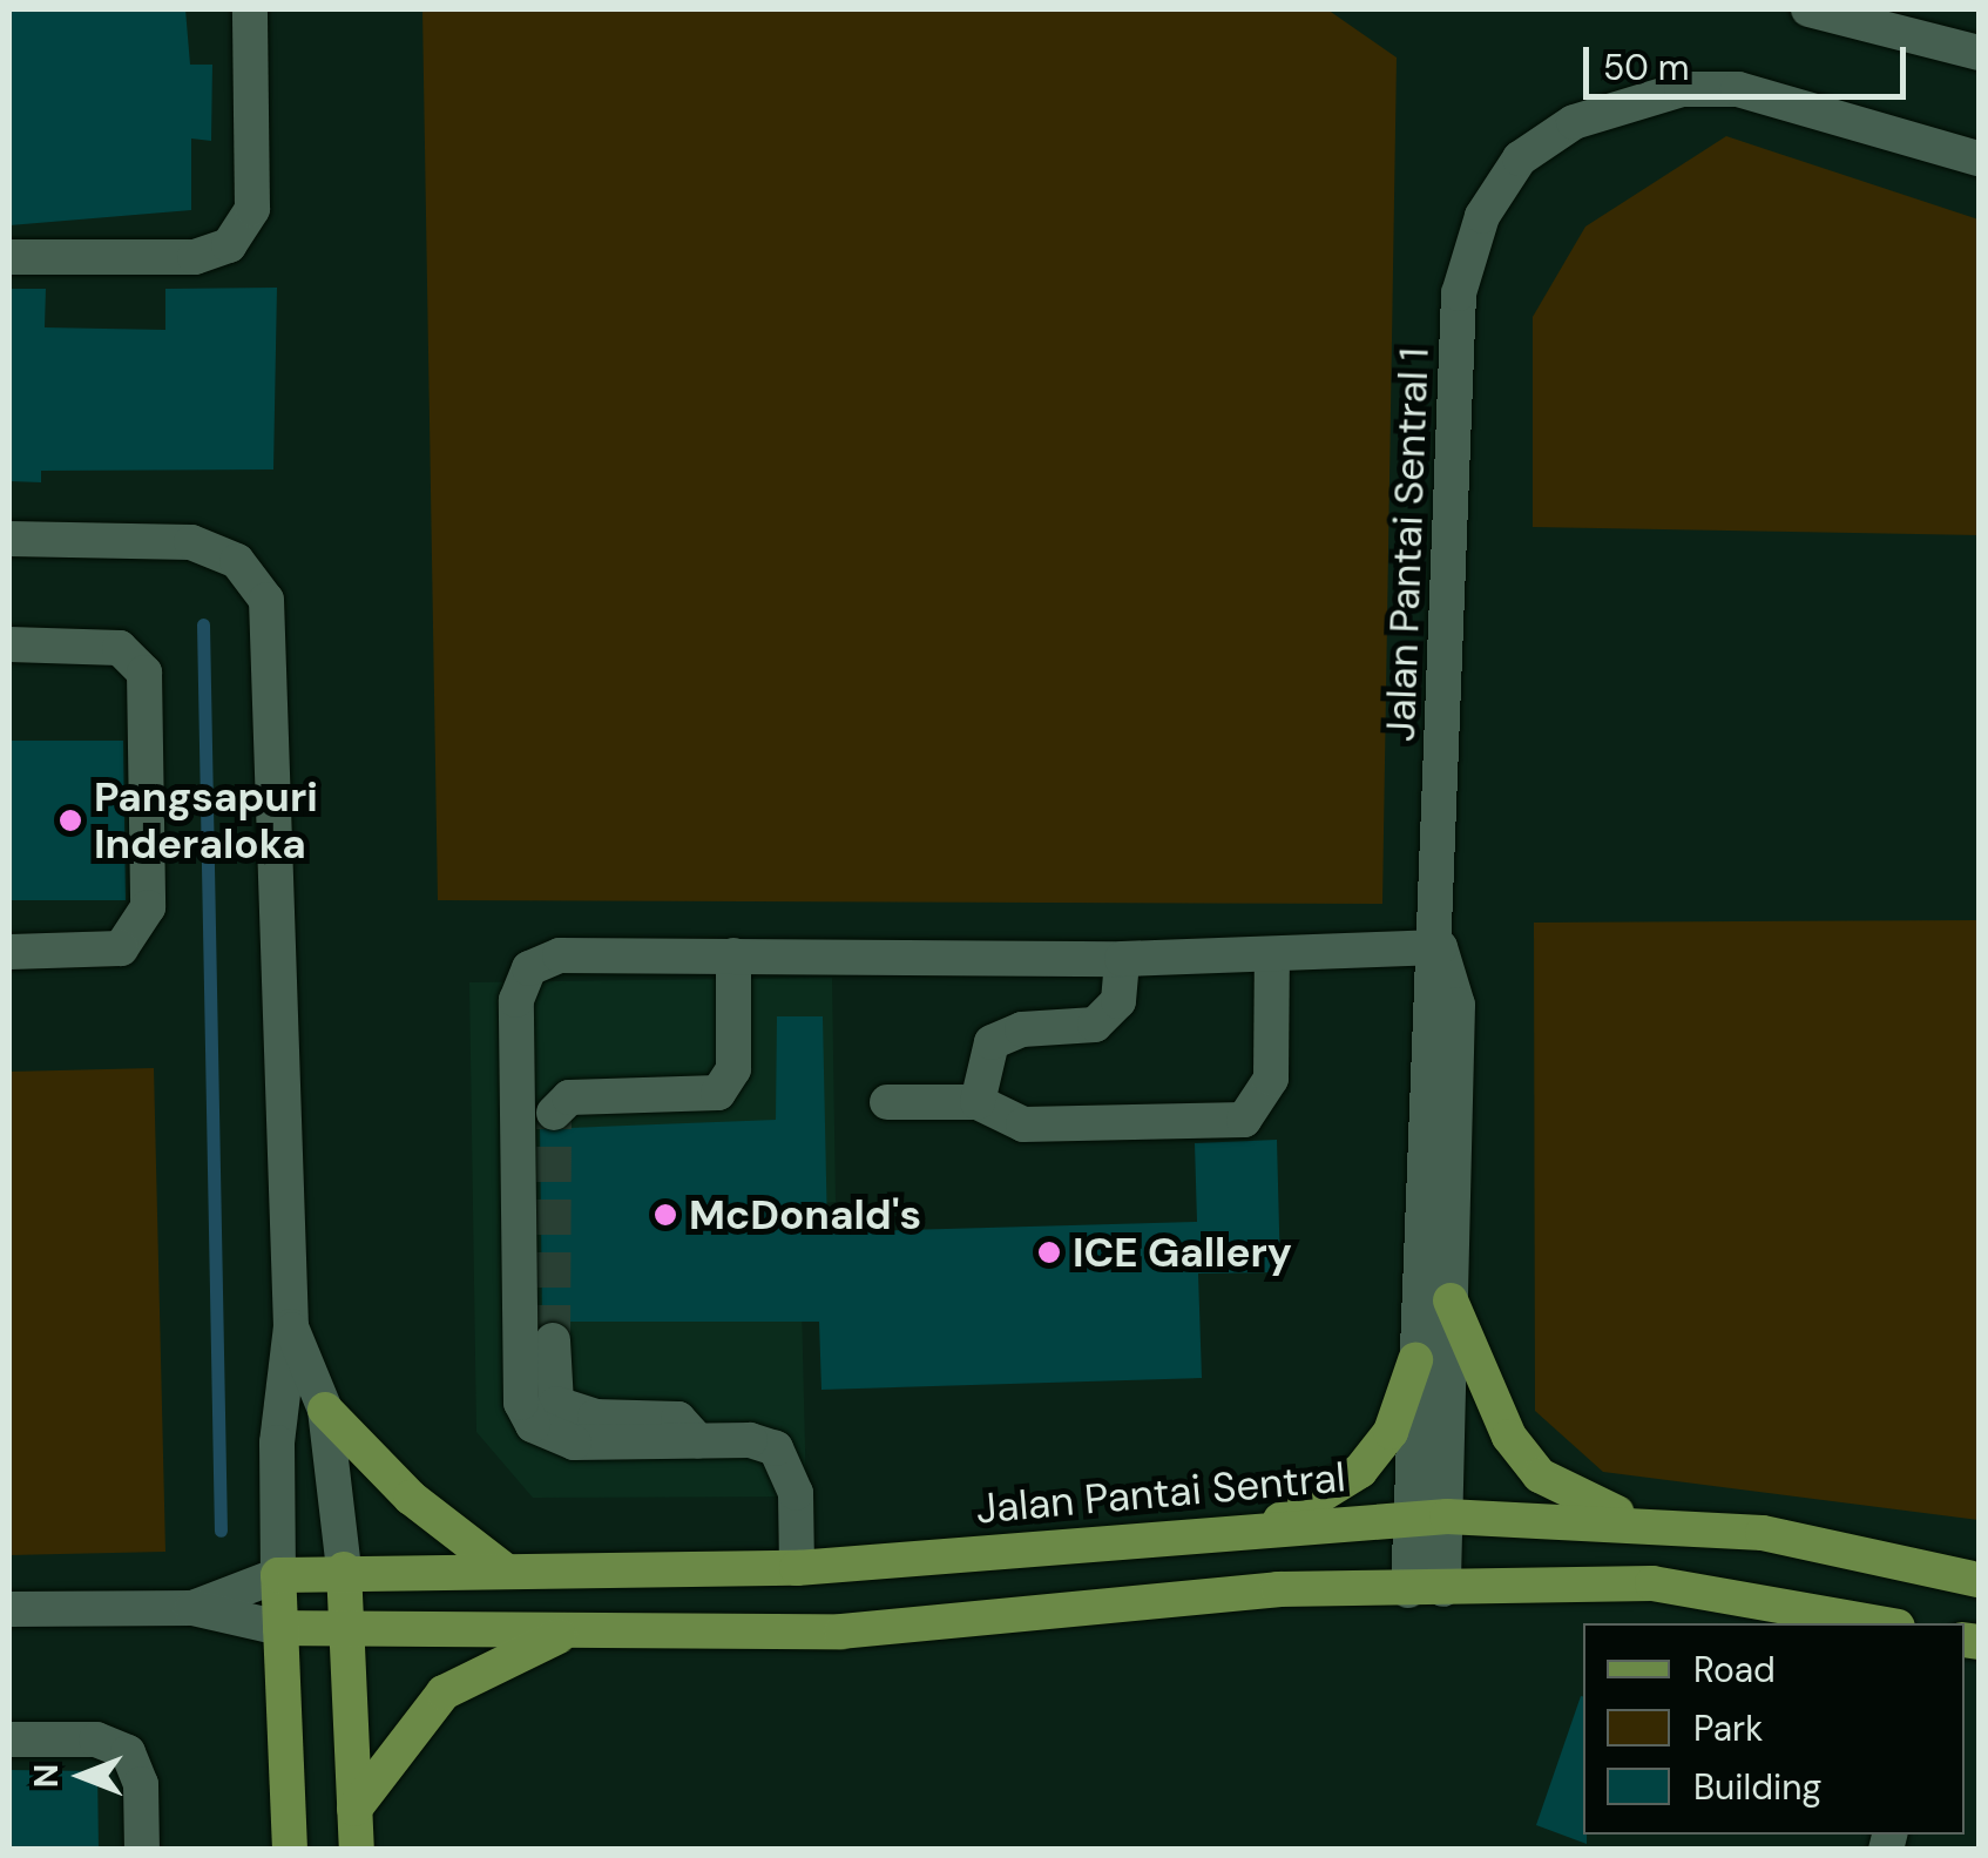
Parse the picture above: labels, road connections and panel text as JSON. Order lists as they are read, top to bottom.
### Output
{
  "streets": {
    "main road": ["Jalan Pantai Sentral"],
    "street": ["Jalan Pantai Sentral 1"]
  },
  "crossings": [
    ["Jalan Pantai Sentral 1", "Jalan Pantai Sentral"]
  ],
  "places": ["Pangsapuri Inderaloka", "McDonald's", "ICE Gallery"],
  "legend": ["Road", "Park", "Building"],
  "scale_bar": "50 m",
  "north": "left"
}
